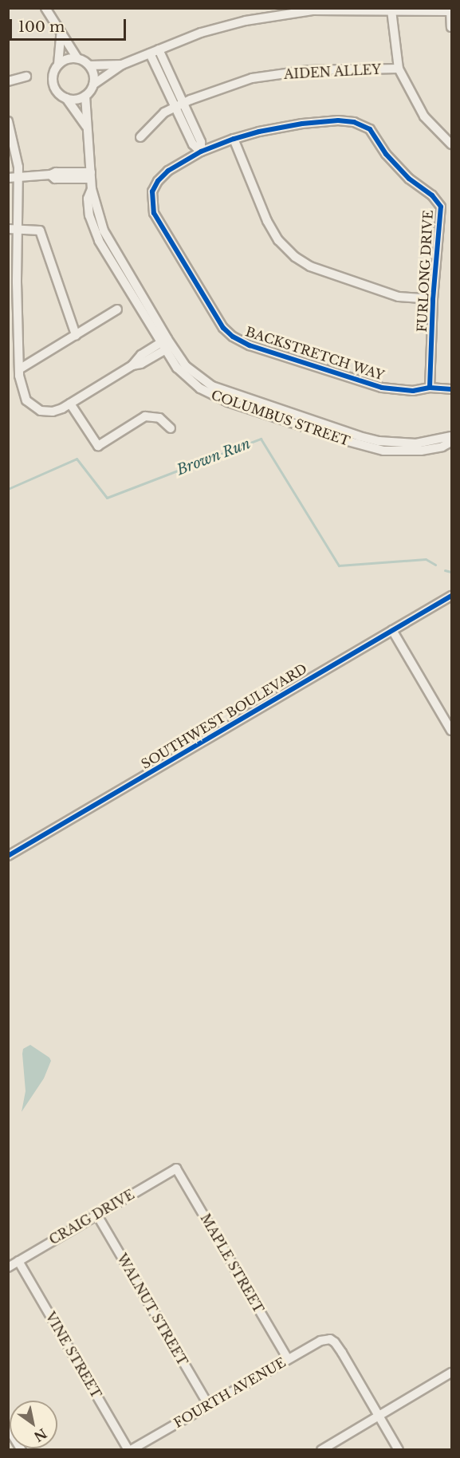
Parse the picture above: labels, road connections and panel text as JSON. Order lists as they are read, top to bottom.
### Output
{
  "streets": {
    "street": [
      "AIDEN ALLEY",
      "FURLONG DRIVE",
      "BACKSTRETCH WAY",
      "COLUMBUS STREET",
      "SOUTHWEST BOULEVARD",
      "CRAIG DRIVE",
      "MAPLE STREET",
      "WALNUT STREET",
      "VINE STREET",
      "FOURTH AVENUE"
    ]
  },
  "crossings": [
    ["FURLONG DRIVE", "BACKSTRETCH WAY"],
    ["CRAIG DRIVE", "MAPLE STREET"],
    ["CRAIG DRIVE", "WALNUT STREET"],
    ["CRAIG DRIVE", "VINE STREET"],
    ["MAPLE STREET", "FOURTH AVENUE"],
    ["WALNUT STREET", "FOURTH AVENUE"],
    ["VINE STREET", "FOURTH AVENUE"]
  ],
  "water": ["Brown Run"],
  "scale_bar": "100 m",
  "north": "bottom right"
}
